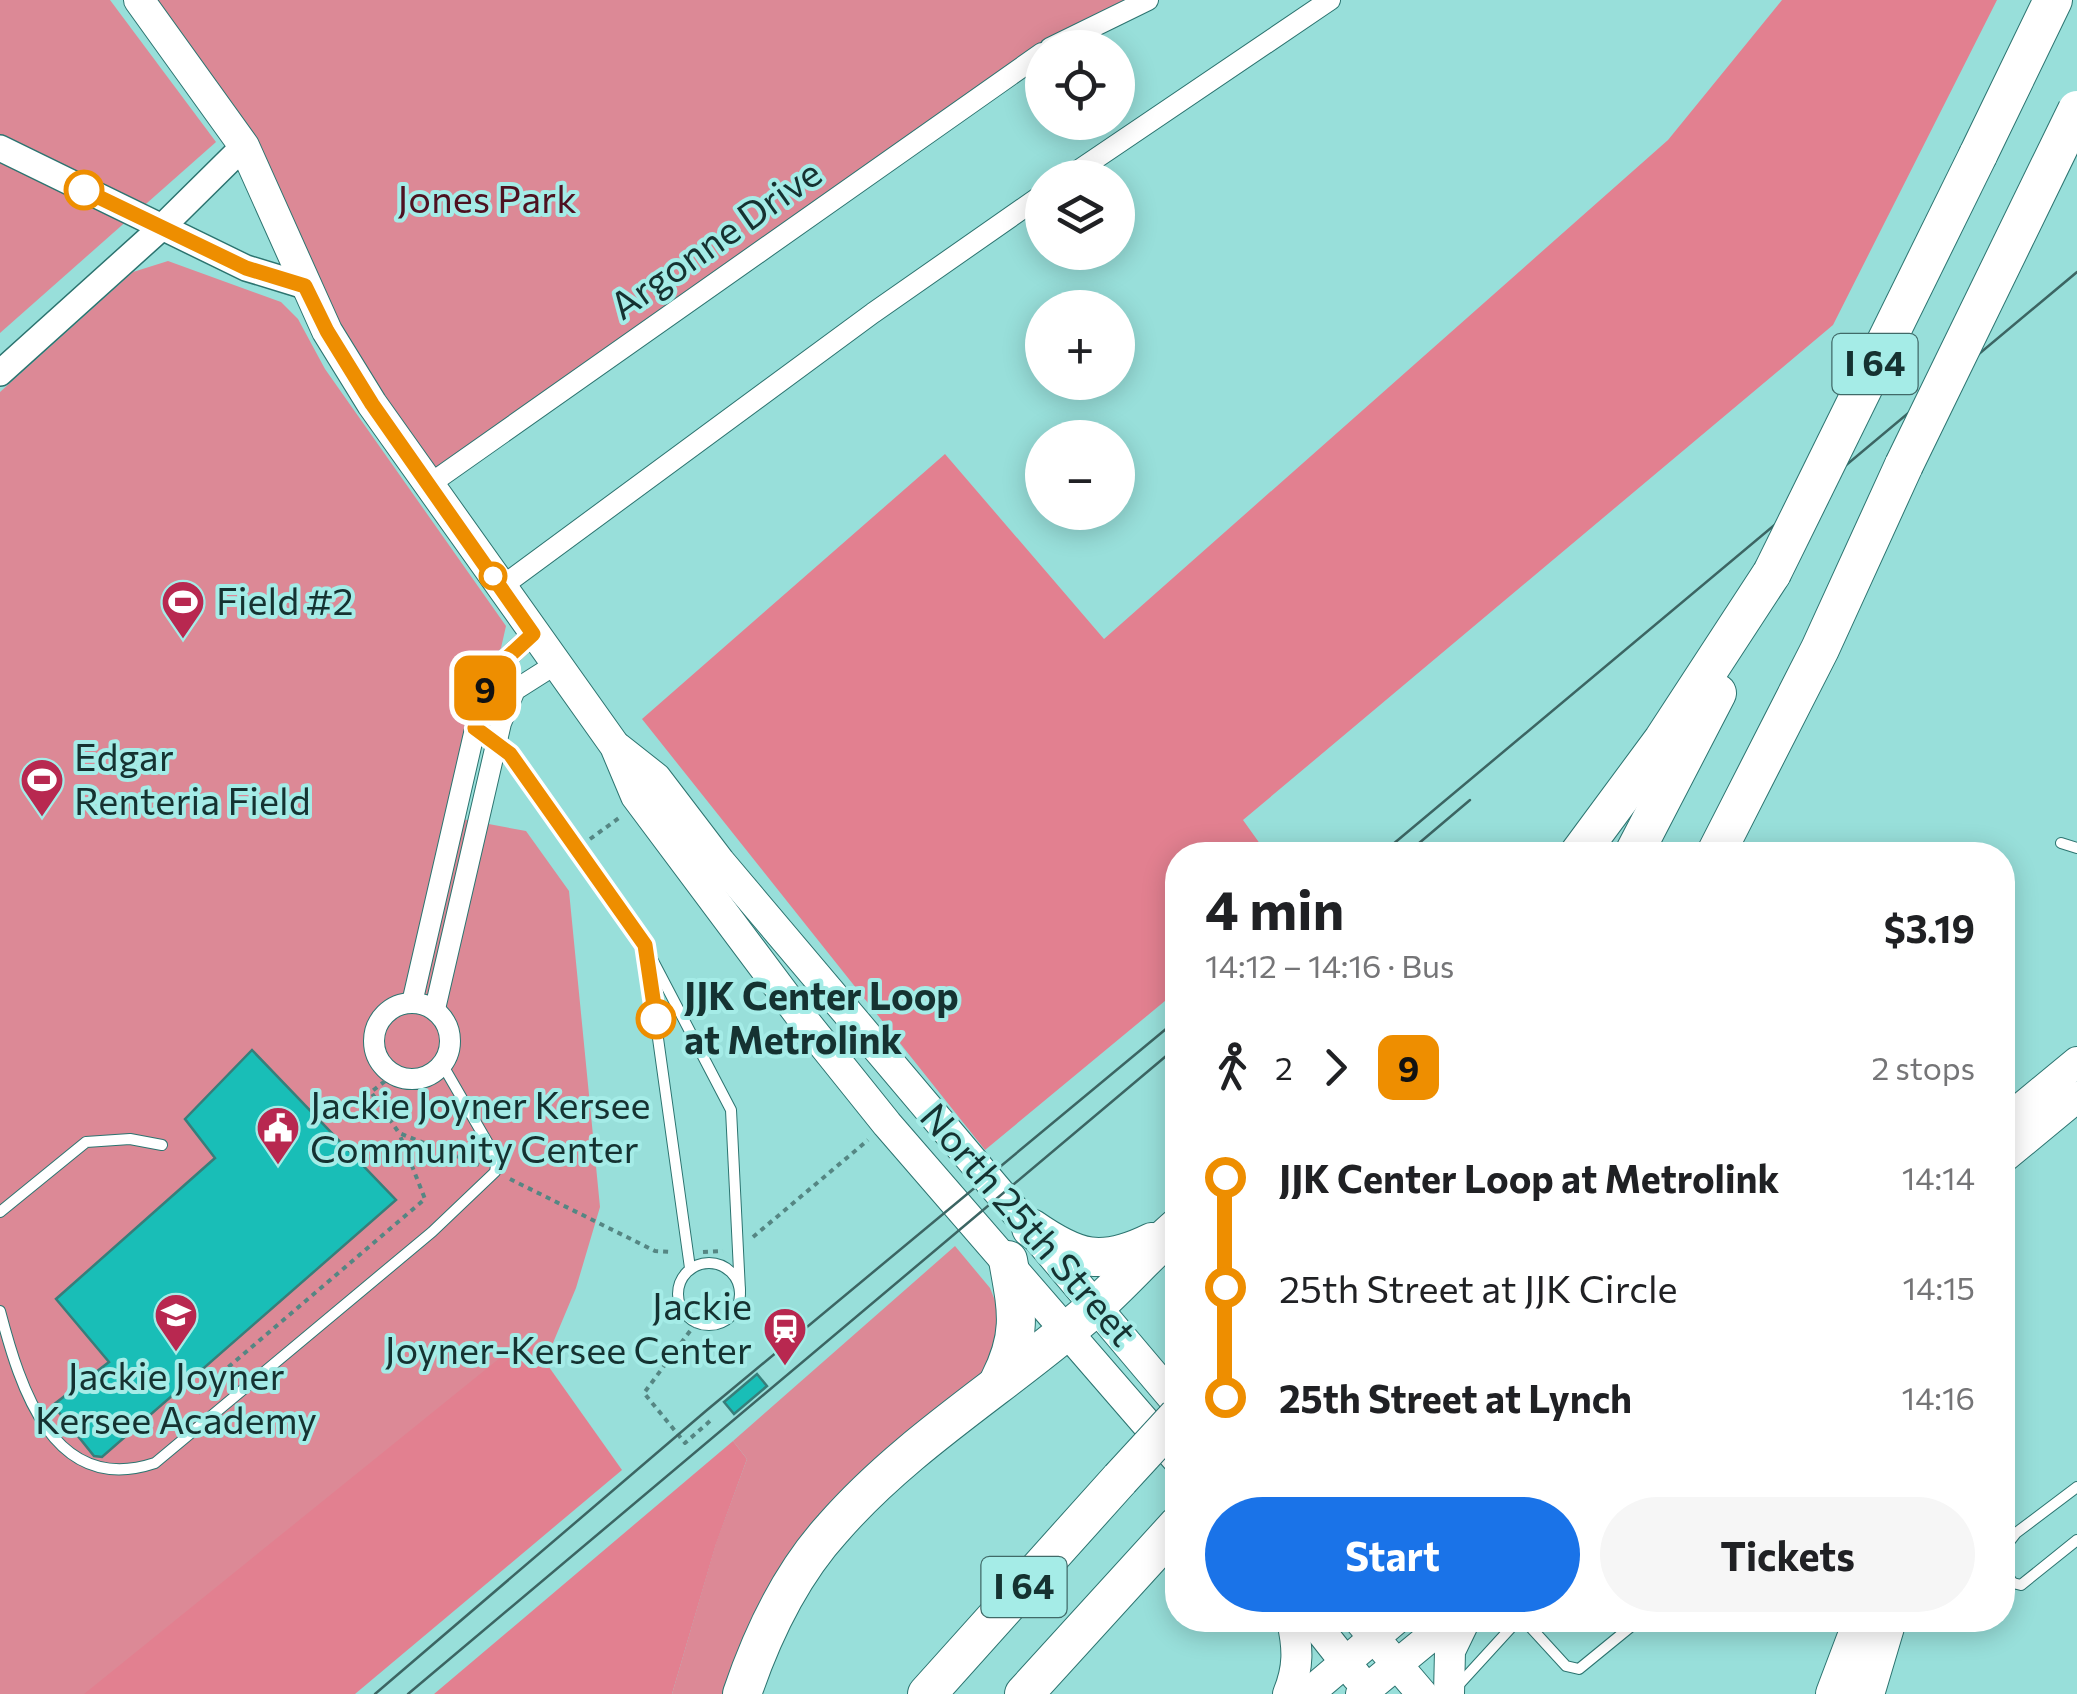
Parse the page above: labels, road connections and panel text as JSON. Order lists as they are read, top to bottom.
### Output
{
  "streets": {
    "highway": ["I 64"],
    "main road": ["North 25th Street"],
    "street": ["Argonne Drive"]
  },
  "crossings": [
    ["Argonne Drive", "North 25th Street"]
  ],
  "parks": ["Jones Park"],
  "places": {
    "sports": ["Field #2", "Edgar Renteria Field"],
    "other": ["JJK Center Loop at Metrolink"],
    "public building": ["Jackie Joyner Kersee Community Center"],
    "school or university": ["Jackie Joyner Kersee Academy"],
    "station": ["Jackie Joyner-Kersee Center"]
  },
  "lines": ["bus line 9"],
  "page": {
    "on_map": "9",
    "map_buttons": ["+", "−"],
    "heading": ["4 min", "14:12 – 14:16 · Bus", "$3.19"],
    "legs": ["2", "9", "2 stops"],
    "list": [
      {
        "name": "JJK Center Loop at Metrolink",
        "value": "14:14"
      },
      {
        "name": "25th Street at JJK Circle",
        "value": "14:15"
      },
      {
        "name": "25th Street at Lynch",
        "value": "14:16"
      }
    ],
    "buttons": ["Start", "Tickets"]
  }
}
